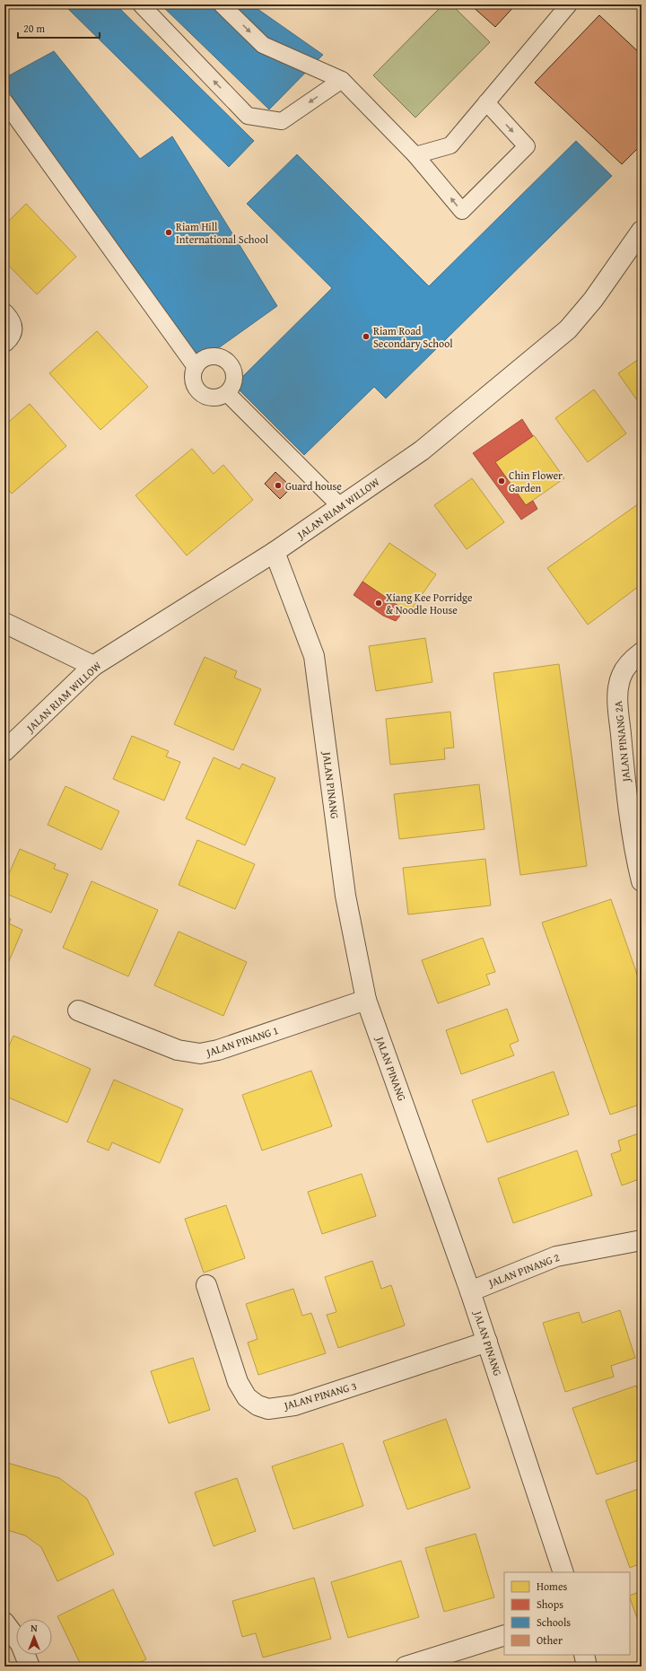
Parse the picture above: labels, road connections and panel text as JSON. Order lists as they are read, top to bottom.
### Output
{
  "streets": {
    "street": [
      "JALAN RIAM WILLOW",
      "JALAN PINANG 2A",
      "JALAN PINANG",
      "JALAN PINANG 1",
      "JALAN PINANG 2",
      "JALAN PINANG 3"
    ]
  },
  "crossings": [
    ["JALAN RIAM WILLOW", "JALAN PINANG"],
    ["JALAN PINANG", "JALAN PINANG 1"],
    ["JALAN PINANG", "JALAN PINANG 2"],
    ["JALAN PINANG", "JALAN PINANG 3"]
  ],
  "places": [
    "Riam Hill International School",
    "Riam Road Secondary School",
    "Chin Flower Garden",
    "Guard house",
    "Xiang Kee Porridge & Noodle House"
  ],
  "legend": [
    "Homes",
    "Shops",
    "Schools",
    "Other"
  ],
  "scale_bar": "20 m",
  "north": "top"
}
